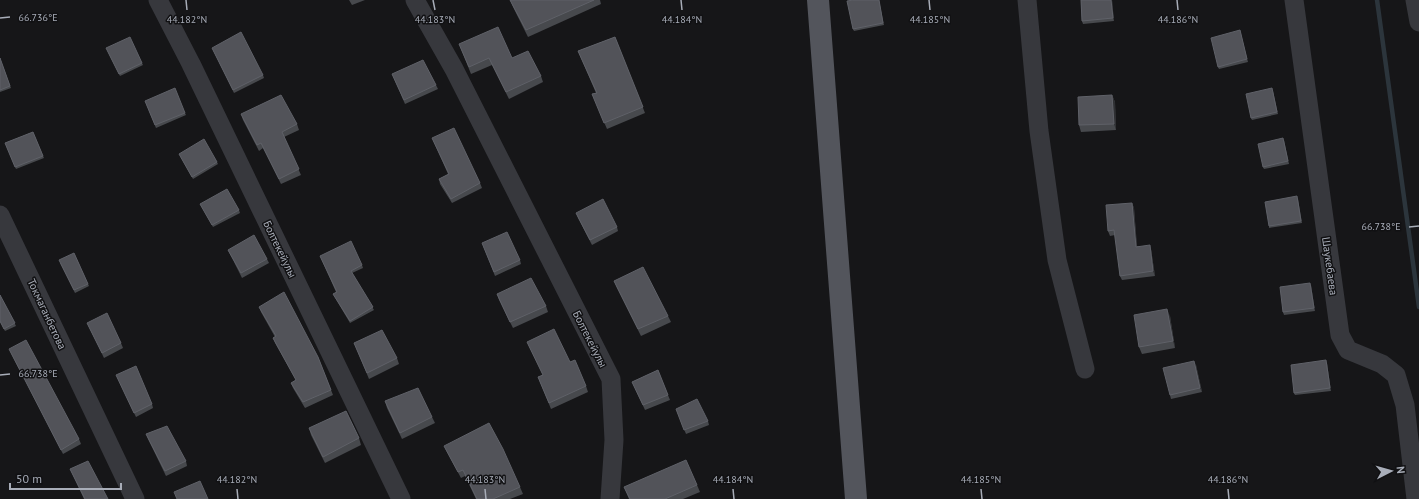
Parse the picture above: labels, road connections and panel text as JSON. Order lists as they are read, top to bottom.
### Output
{
  "streets": {
    "street": ["Болтекейулы", "Шаукебаева", "Токмаганбетова"]
  },
  "scale_bar": "50 m",
  "north": "right",
  "coordinates": [
    "66.736°E",
    "44.182°N",
    "44.183°N",
    "44.184°N",
    "44.185°N",
    "44.186°N",
    "66.738°E"
  ]
}
